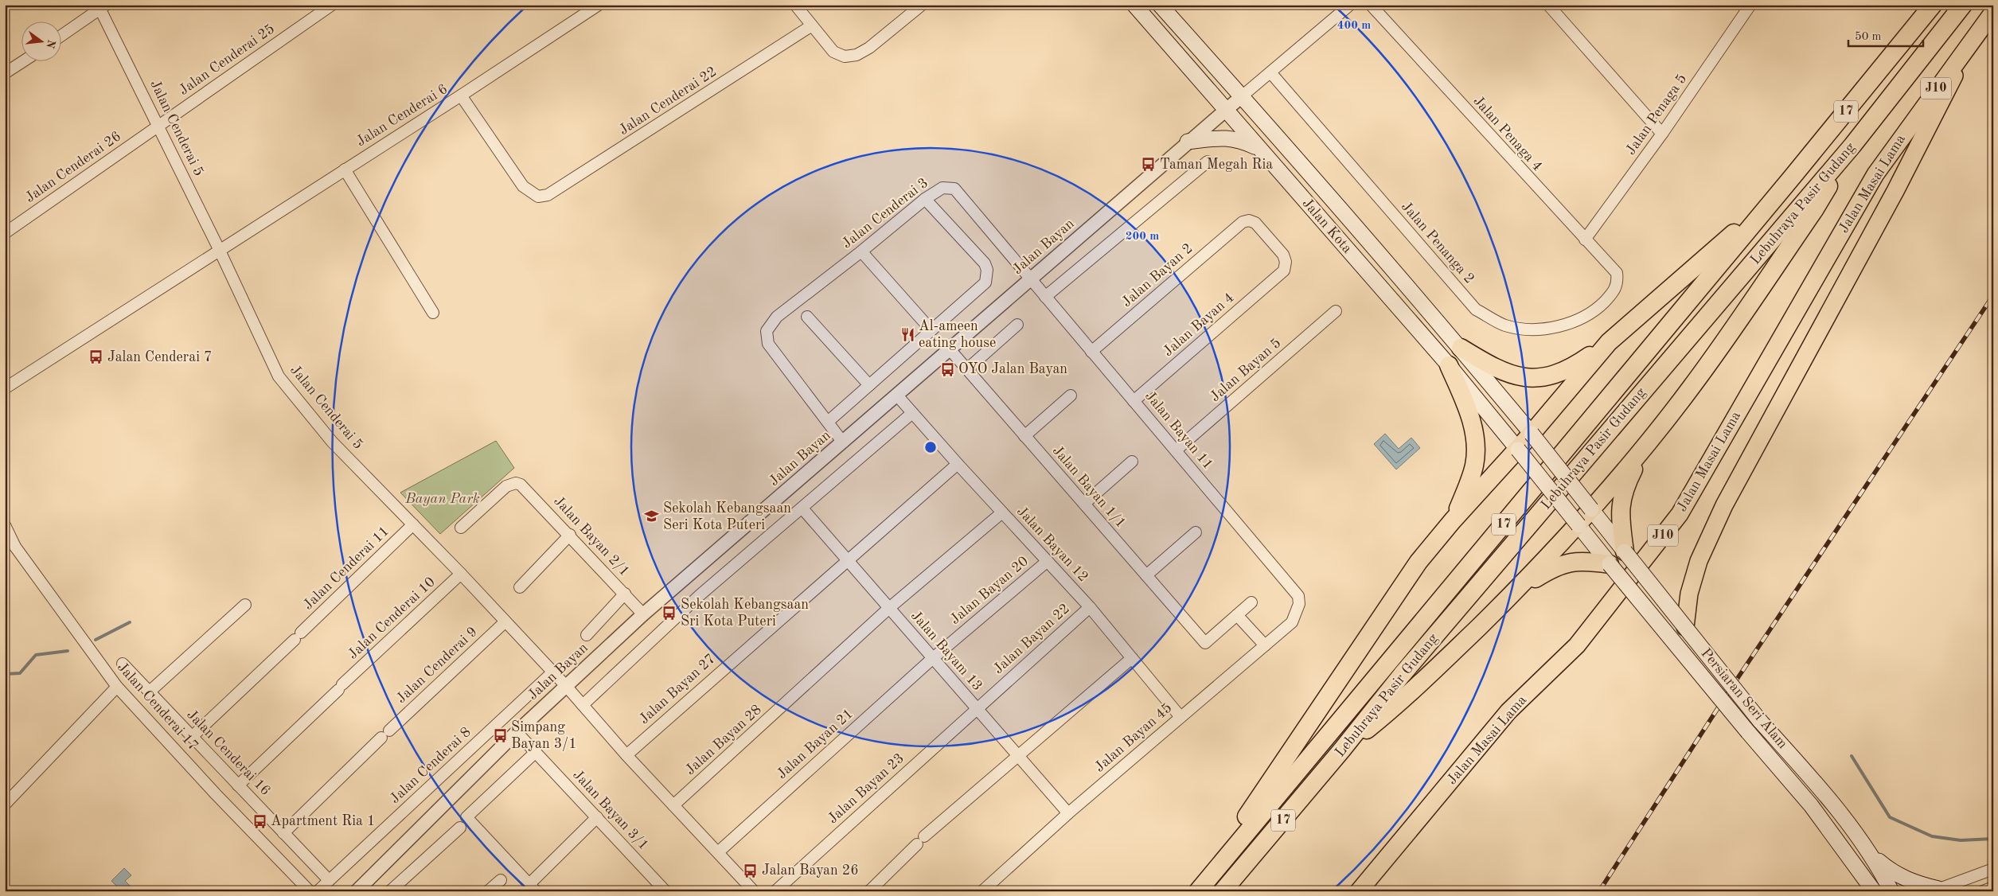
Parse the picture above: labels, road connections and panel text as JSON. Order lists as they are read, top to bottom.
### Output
{
  "streets": {
    "highway": ["17", "Lebuhraya Pasir Gudang"],
    "main road": [
      "J10",
      "Jalan Masai Lama",
      "Jalan Kota",
      "Persiaran Seri Alam"
    ],
    "street": [
      "Jalan Cenderai 25",
      "Jalan Cenderai 22",
      "Jalan Penaga 5",
      "Jalan Cenderai 6",
      "Jalan Cenderai 5",
      "Jalan Penaga 4",
      "Jalan Cenderai 26",
      "Jalan Cenderai 3",
      "Jalan Penanga 2",
      "Jalan Bayan",
      "Jalan Bayan 2",
      "Jalan Bayan 4",
      "Jalan Bayan 5",
      "Jalan Bayan 11",
      "Jalan Bayan 1/1",
      "Jalan Bayan 2/1",
      "Jalan Bayan 12",
      "Jalan Cenderai 11",
      "Jalan Bayan 20",
      "Jalan Cenderai 10",
      "Jalan Bayan 22",
      "Jalan Bayam 13",
      "Jalan Cenderai 9",
      "Jalan Bayan 27",
      "Jalan Cenderai 17",
      "Jalan Bayan 45",
      "Jalan Bayan 28",
      "Jalan Bayan 21",
      "Jalan Cenderai 16",
      "Jalan Cenderai 8",
      "Jalan Bayan 23",
      "Jalan Bayan 3/1"
    ]
  },
  "crossings": [
    ["Jalan Cenderai 25", "Jalan Cenderai 5"],
    ["Jalan Cenderai 25", "Jalan Cenderai 26"],
    ["Jalan Cenderai 22", "Jalan Cenderai 6"],
    ["Jalan Penaga 5", "Jalan Penaga 4"],
    ["Jalan Cenderai 6", "Jalan Cenderai 5"],
    ["Jalan Cenderai 5", "Jalan Cenderai 26"],
    ["Jalan Cenderai 5", "Jalan Bayan"],
    ["Jalan Cenderai 5", "Jalan Cenderai 11"],
    ["Jalan Cenderai 5", "Jalan Cenderai 10"],
    ["Jalan Cenderai 5", "Jalan Cenderai 9"],
    ["Jalan Cenderai 5", "Jalan Cenderai 8"],
    ["Jalan Penaga 4", "Jalan Penanga 2"],
    ["Jalan Cenderai 3", "Jalan Bayan"],
    ["Jalan Cenderai 3", "Jalan Bayan 11"],
    ["Jalan Kota", "Jalan Bayan"],
    ["Jalan Kota", "Persiaran Seri Alam"],
    ["Jalan Bayan", "Jalan Bayan 11"],
    ["Jalan Bayan", "Jalan Bayan 1/1"],
    ["Jalan Bayan", "Jalan Bayan 2/1"],
    ["Jalan Bayan", "Jalan Bayan 12"],
    ["Jalan Bayan", "Jalan Bayan 3/1"],
    ["Jalan Bayan 2", "Jalan Bayan 4"],
    ["Jalan Bayan 2", "Jalan Bayan 11"],
    ["Jalan Bayan 4", "Jalan Bayan 11"],
    ["Jalan Bayan 5", "Jalan Bayan 11"],
    ["Jalan Bayan 11", "Jalan Bayan 45"],
    ["Jalan Bayan 12", "Jalan Bayan 20"],
    ["Jalan Bayan 12", "Jalan Bayan 22"],
    ["Jalan Bayan 12", "Jalan Bayan 27"],
    ["Jalan Bayan 12", "Jalan Bayan 45"],
    ["Jalan Bayan 12", "Jalan Bayan 28"],
    ["Jalan Cenderai 11", "Jalan Cenderai 16"],
    ["Jalan Bayan 20", "Jalan Bayam 13"],
    ["Jalan Bayan 20", "Jalan Bayan 21"],
    ["Jalan Cenderai 10", "Jalan Cenderai 16"],
    ["Jalan Bayan 22", "Jalan Bayam 13"],
    ["Jalan Bayan 22", "Jalan Bayan 23"],
    ["Jalan Bayam 13", "Jalan Bayan 27"],
    ["Jalan Bayam 13", "Jalan Bayan 45"],
    ["Jalan Bayam 13", "Jalan Bayan 28"],
    ["Jalan Bayam 13", "Jalan Bayan 21"],
    ["Jalan Bayam 13", "Jalan Bayan 23"],
    ["Jalan Cenderai 9", "Jalan Cenderai 16"],
    ["Jalan Cenderai 16", "Jalan Cenderai 8"]
  ],
  "parks": ["Bayan Park"],
  "places": {
    "bus stop": [
      "Taman Megah Ria",
      "Jalan Cenderai 7",
      "OYO Jalan Bayan",
      "Sekolah Kebangsaan Sri Kota Puteri",
      "Simpang Bayan 3/1",
      "Apartment Ria 1",
      "Jalan Bayan 26"
    ],
    "restaurant": ["Al-ameen eating house"],
    "school or university": ["Sekolah Kebangsaan Seri Kota Puteri"]
  },
  "scale_bar": "50 m",
  "north": "right",
  "rings": ["400 m", "200 m"]
}
